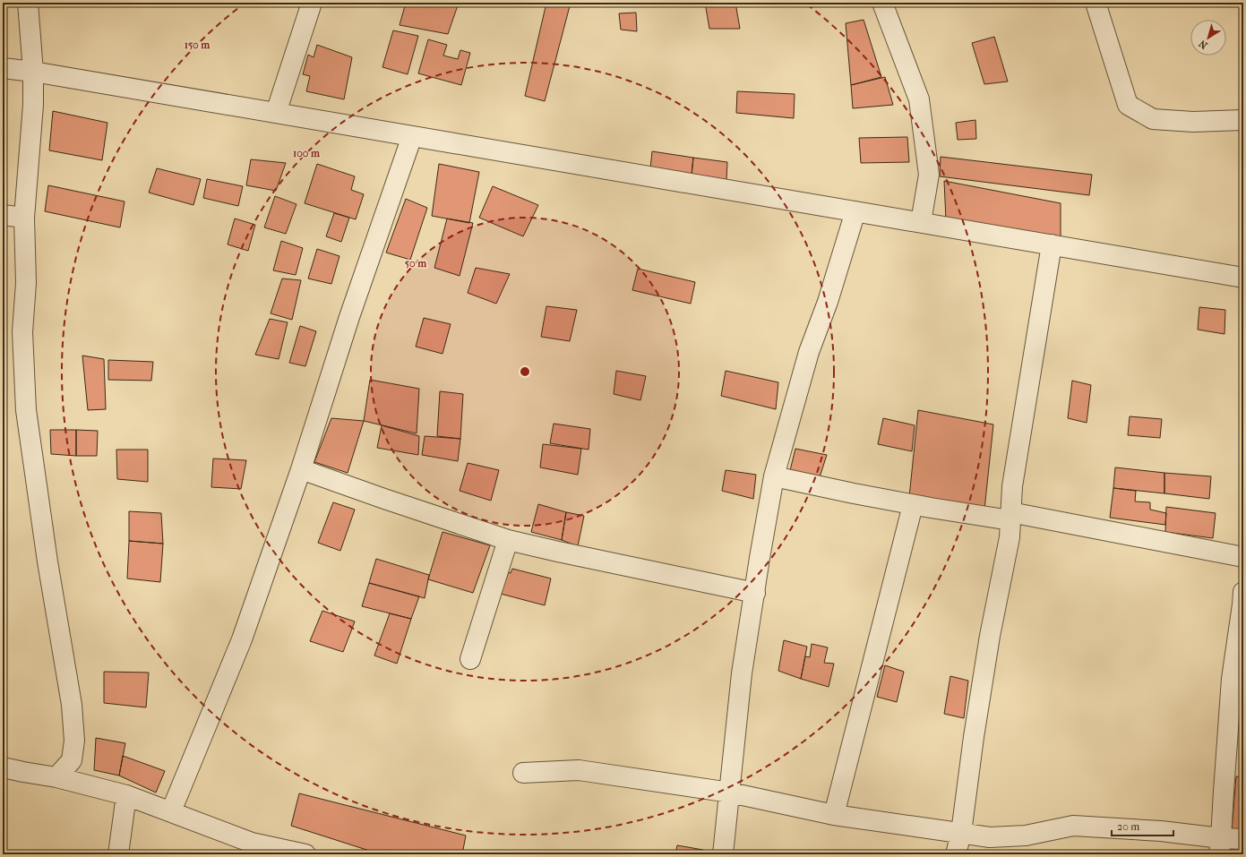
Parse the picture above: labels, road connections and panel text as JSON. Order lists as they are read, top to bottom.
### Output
{
  "scale_bar": "20 m",
  "north": "bottom left",
  "rings": ["150 m", "100 m", "50 m"]
}
